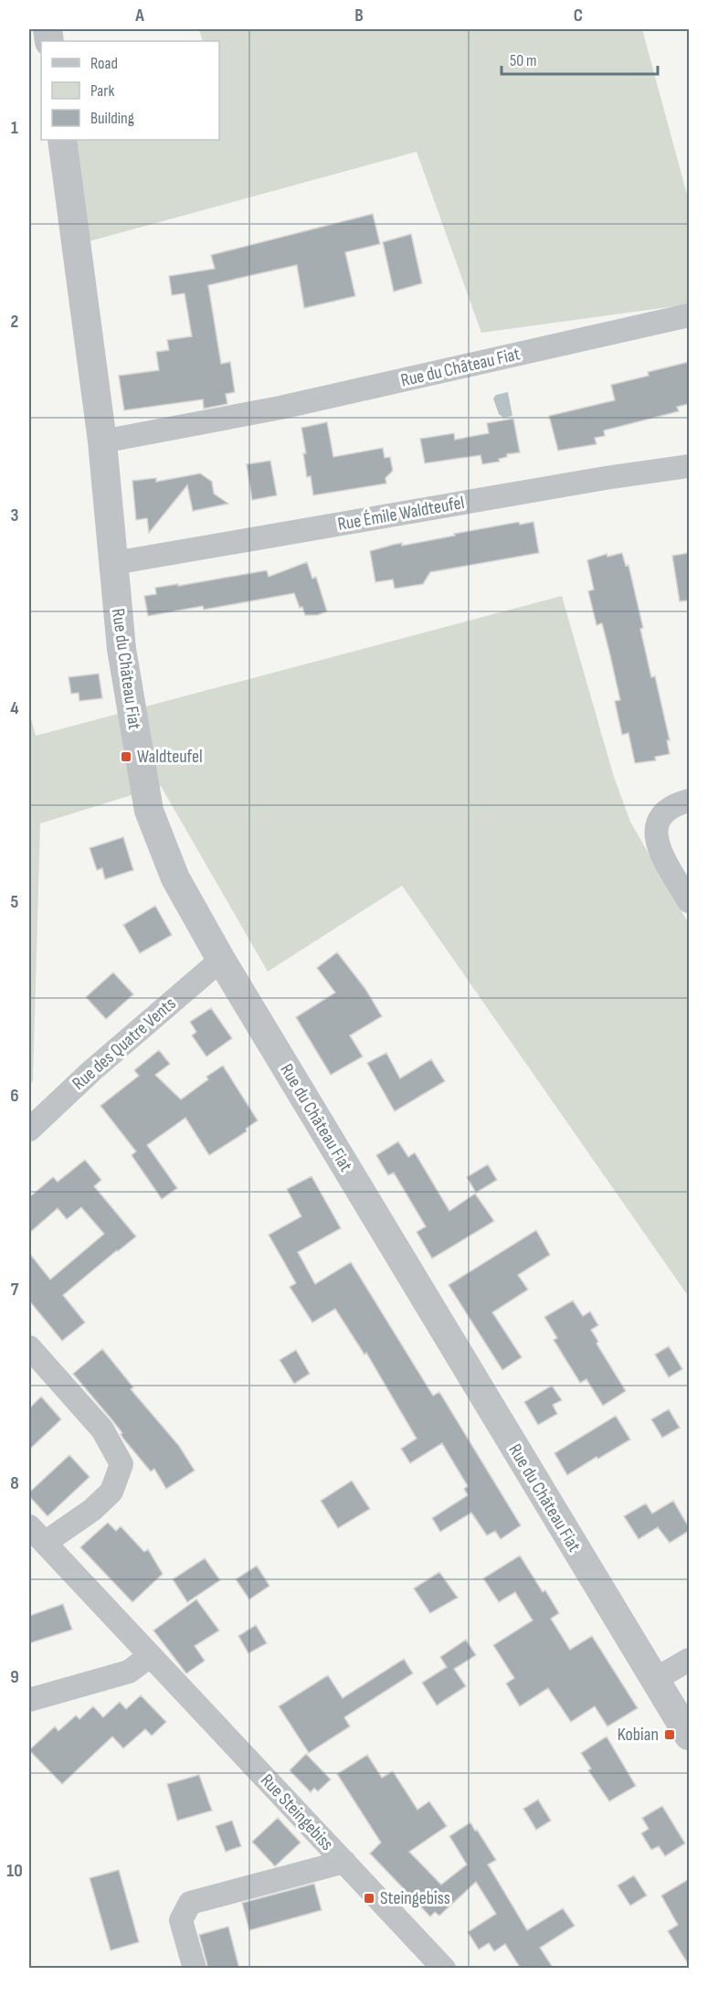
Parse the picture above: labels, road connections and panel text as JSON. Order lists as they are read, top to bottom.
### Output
{
  "streets": {
    "street": [
      "Rue du Château Fiat",
      "Rue Émile Waldteufel",
      "Rue des Quatre Vents",
      "Rue Steingebiss"
    ]
  },
  "crossings": [
    ["Rue du Château Fiat", "Rue Émile Waldteufel"],
    ["Rue du Château Fiat", "Rue des Quatre Vents"]
  ],
  "places": {
    "transit": ["Waldteufel", "Kobian", "Steingebiss"]
  },
  "legend": ["Road", "Park", "Building"],
  "scale_bar": "50 m",
  "grid": {
    "columns": ["A", "B", "C"],
    "rows": [
      "1",
      "2",
      "3",
      "4",
      "5",
      "6",
      "7",
      "8",
      "9",
      "10"
    ]
  }
}
